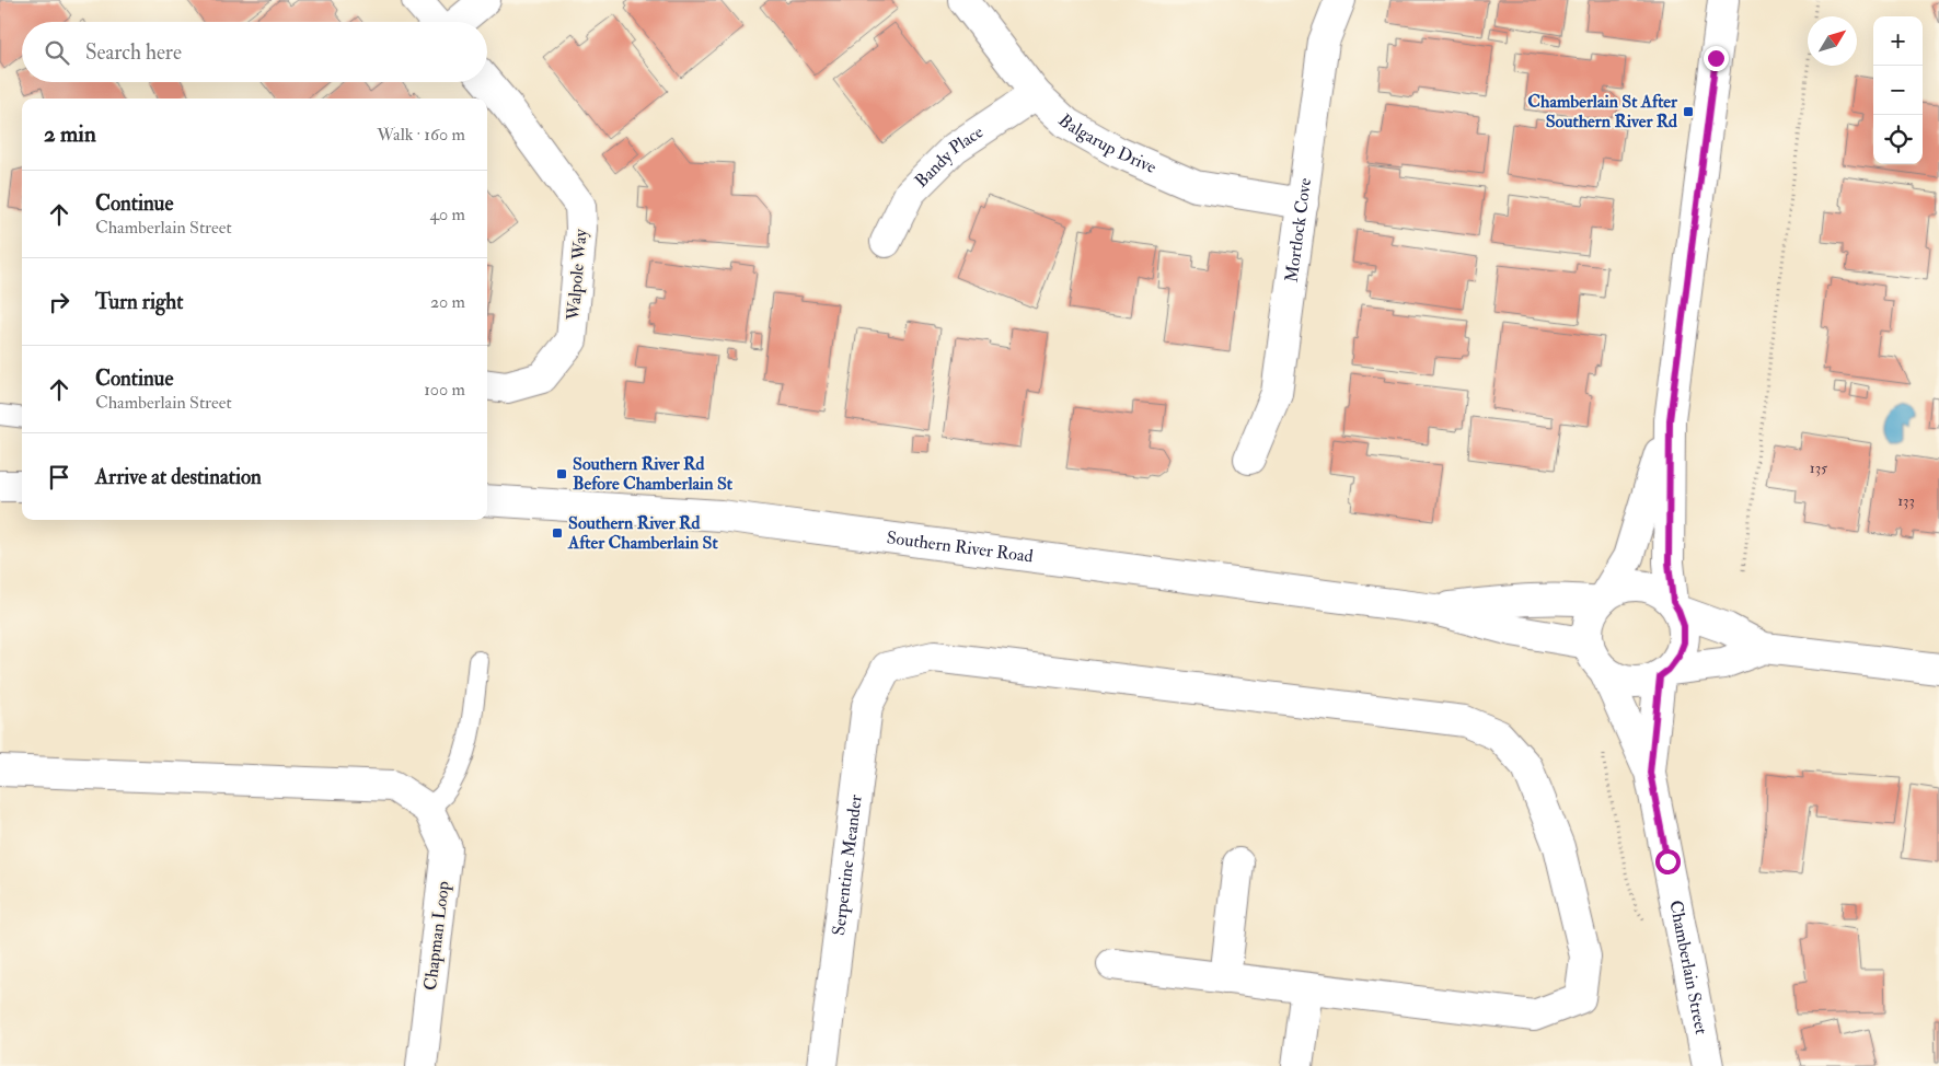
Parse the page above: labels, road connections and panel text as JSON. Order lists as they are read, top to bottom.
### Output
{
  "streets": {
    "street": [
      "Balgarup Drive",
      "Bandy Place",
      "Mortlock Cove",
      "Walpole Way",
      "Southern River Road",
      "Serpentine Meander",
      "Chapman Loop",
      "Chamberlain Street"
    ]
  },
  "crossings": [
    ["Balgarup Drive", "Bandy Place"],
    ["Balgarup Drive", "Mortlock Cove"],
    ["Southern River Road", "Chamberlain Street"]
  ],
  "places": {
    "transit": ["Chamberlain St After Southern River Rd", "Southern River Rd Before Chamberlain St", "Southern River Rd After Chamberlain St"]
  },
  "house_numbers": ["135", "133"],
  "north": "top right",
  "page": {
    "map_buttons": ["+", "−"],
    "search": "Search here",
    "heading": ["2 min", "Walk · 160 m"],
    "list": [
      ["Continue", "Chamberlain Street", "40 m"],
      ["Turn right", "20 m"],
      ["Continue", "Chamberlain Street", "100 m"],
      "Arrive at destination"
    ]
  }
}
